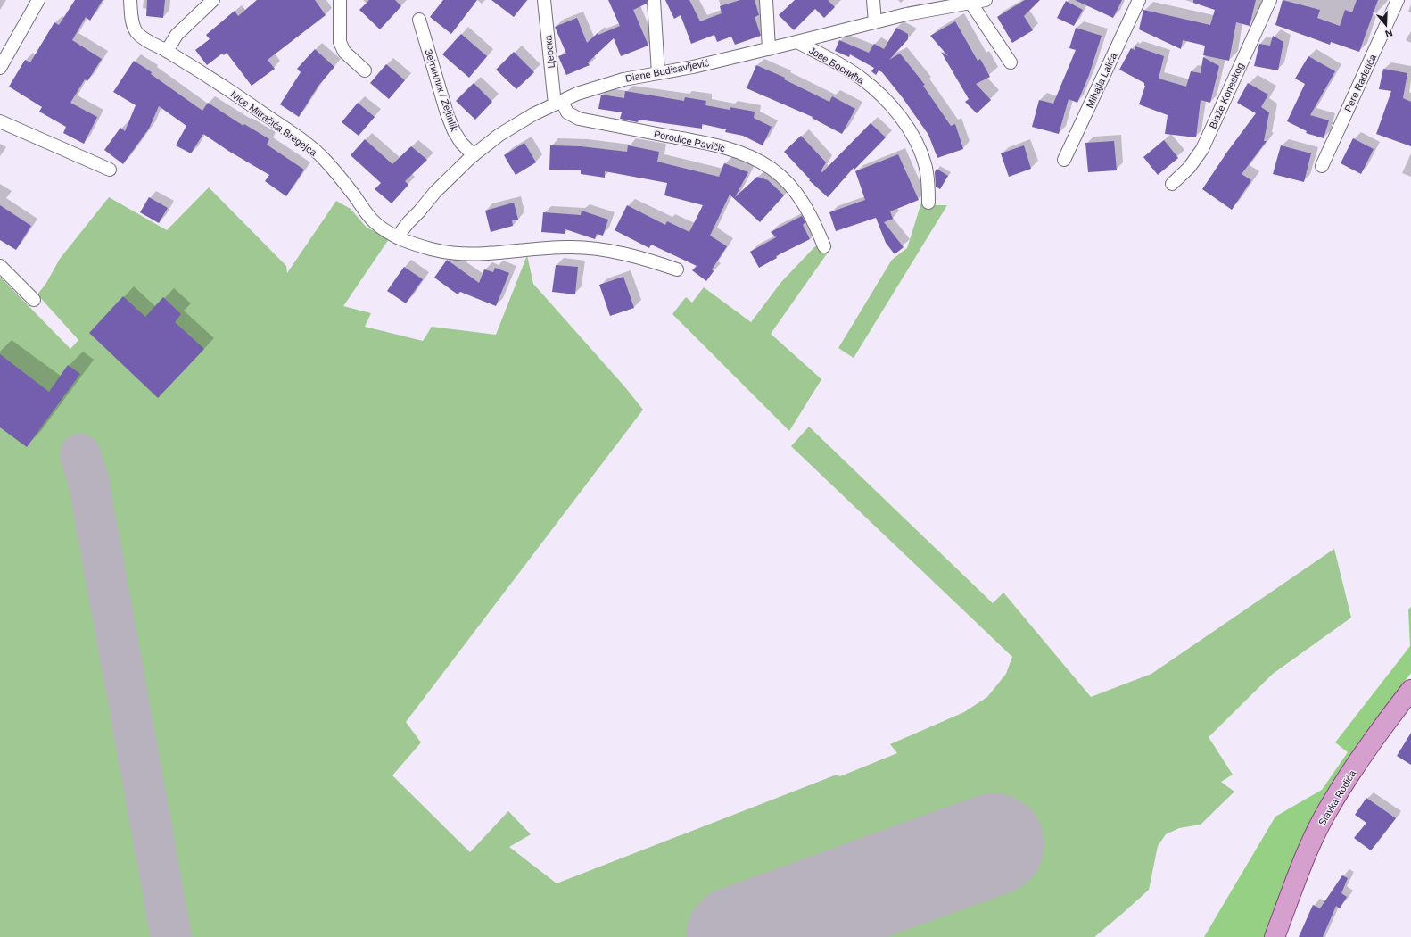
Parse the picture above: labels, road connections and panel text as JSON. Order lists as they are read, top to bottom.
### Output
{
  "streets": {
    "main road": ["Slavka Rodića"],
    "street": [
      "Церска",
      "Јове Боснића",
      "Diane Budisavljević",
      "Mihajla Lalića",
      "Pere Radetića",
      "Зејтинлик / Zejtinlik",
      "Blaže Koneskog",
      "Ivice Mitračića Bregejca",
      "Porodice Pavičić"
    ]
  },
  "crossings": [
    ["Церска", "Diane Budisavljević"],
    ["Церска", "Porodice Pavičić"],
    ["Јове Боснића", "Diane Budisavljević"],
    ["Diane Budisavljević", "Зејтинлик / Zejtinlik"],
    ["Diane Budisavljević", "Ivice Mitračića Bregejca"],
    ["Diane Budisavljević", "Porodice Pavičić"]
  ],
  "north": "bottom"
}
